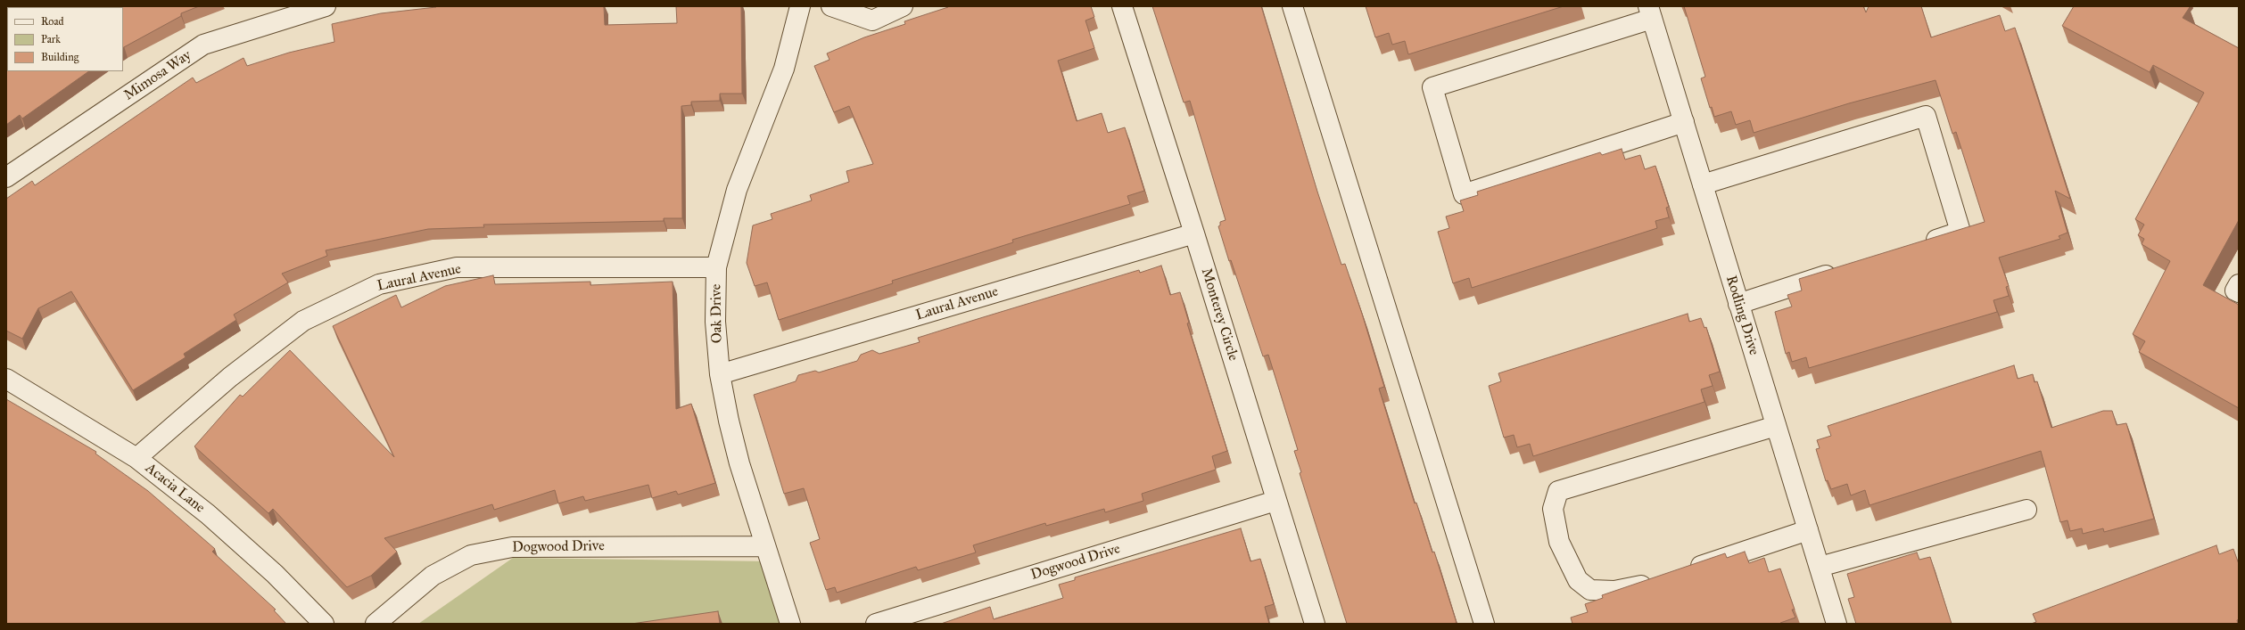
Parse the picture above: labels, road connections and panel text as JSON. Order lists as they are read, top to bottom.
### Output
{
  "streets": {
    "street": [
      "Mimosa Way",
      "Laural Avenue",
      "Oak Drive",
      "Monterey Circle",
      "Rodling Drive",
      "Acacia Lane",
      "Dogwood Drive"
    ]
  },
  "crossings": [
    ["Laural Avenue", "Oak Drive"],
    ["Laural Avenue", "Monterey Circle"],
    ["Laural Avenue", "Acacia Lane"],
    ["Oak Drive", "Dogwood Drive"],
    ["Monterey Circle", "Dogwood Drive"]
  ],
  "legend": ["Road", "Park", "Building"]
}
